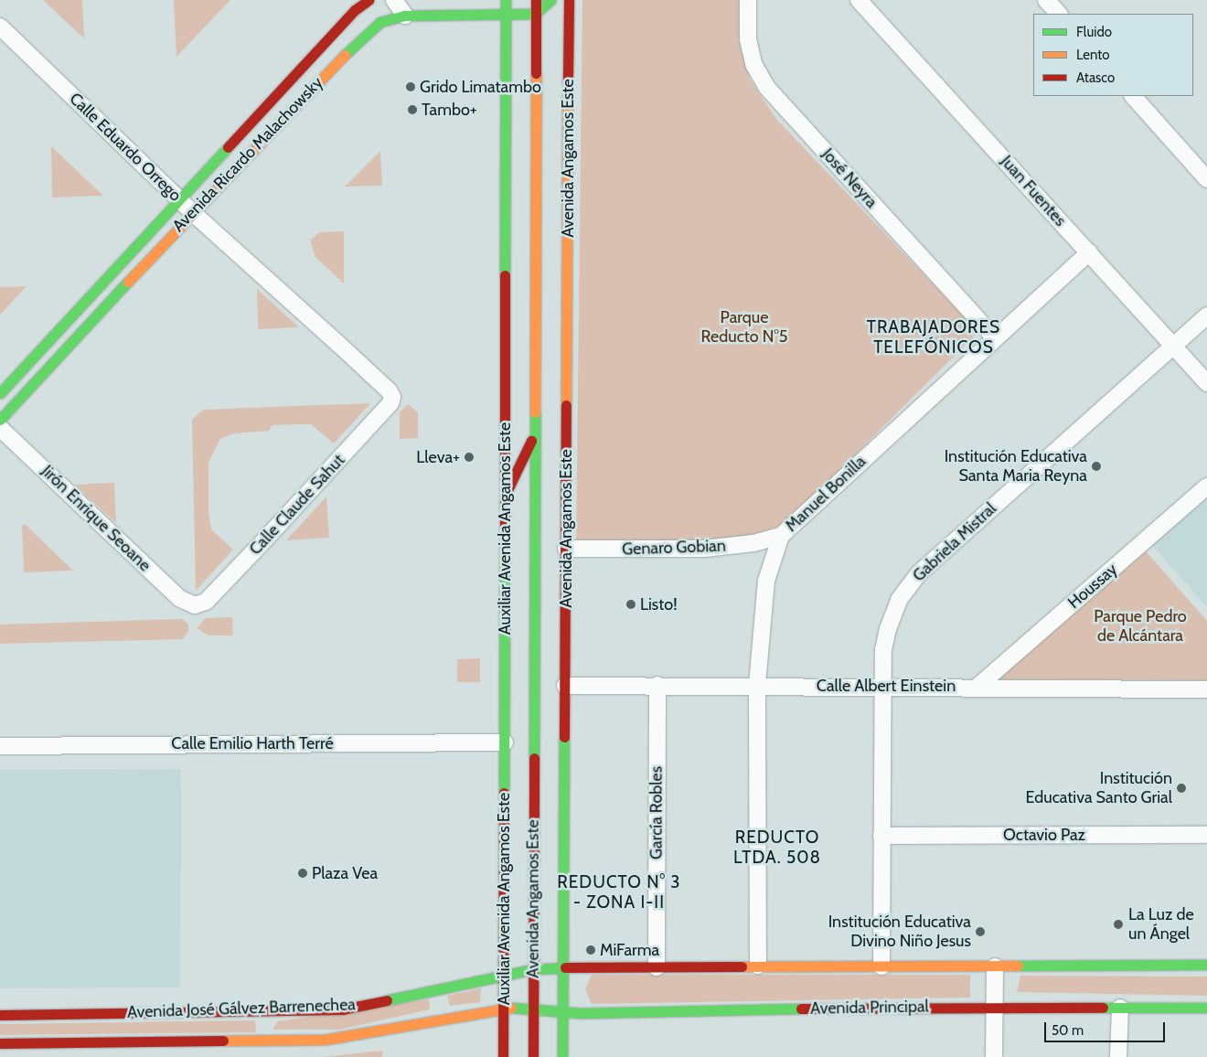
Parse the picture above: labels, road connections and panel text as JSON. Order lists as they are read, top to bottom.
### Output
{
  "streets": {
    "main road": [
      "Avenida Ricardo Malachowsky",
      "Avenida Angamos Este",
      "Auxiliar Avenida Angamos Este",
      "Avenida Principal",
      "Avenida José Gálvez Barrenechea"
    ],
    "street": [
      "Calle Eduardo Orrego",
      "José Neyra",
      "Juan Fuentes",
      "Manuel Bonilla",
      "Calle Claude Sahut",
      "Jirón Enrique Seoane",
      "Gabriela Mistral",
      "Genaro Gobian",
      "Houssay",
      "Calle Albert Einstein",
      "Calle Emilio Harth Terré",
      "García Robles",
      "Octavio Paz"
    ]
  },
  "crossings": [
    ["Calle Eduardo Orrego", "Avenida Ricardo Malachowsky"],
    ["Calle Eduardo Orrego", "Calle Claude Sahut"],
    ["Avenida Ricardo Malachowsky", "Avenida Angamos Este"],
    ["Avenida Ricardo Malachowsky", "Auxiliar Avenida Angamos Este"],
    ["Avenida Angamos Este", "Genaro Gobian"],
    ["Avenida Angamos Este", "Calle Albert Einstein"],
    ["Avenida Angamos Este", "Avenida Principal"],
    ["Avenida Angamos Este", "Avenida José Gálvez Barrenechea"],
    ["José Neyra", "Manuel Bonilla"],
    ["Juan Fuentes", "Manuel Bonilla"],
    ["Juan Fuentes", "Gabriela Mistral"],
    ["Manuel Bonilla", "Genaro Gobian"],
    ["Manuel Bonilla", "Calle Albert Einstein"],
    ["Calle Claude Sahut", "Jirón Enrique Seoane"],
    ["Auxiliar Avenida Angamos Este", "Calle Emilio Harth Terré"],
    ["Auxiliar Avenida Angamos Este", "Avenida José Gálvez Barrenechea"],
    ["Gabriela Mistral", "Calle Albert Einstein"],
    ["Gabriela Mistral", "Octavio Paz"],
    ["Houssay", "Calle Albert Einstein"],
    ["Calle Albert Einstein", "García Robles"],
    ["Avenida Principal", "Avenida José Gálvez Barrenechea"]
  ],
  "districts": ["TRABAJADORES TELEFÓNICOS", "REDUCTO LTDA. 508", "REDUCTO N° 3 - ZONA I-II"],
  "parks": ["Parque Reducto N°5", "Parque Pedro de Alcántara"],
  "places": [
    "Grido Limatambo",
    "Tambo+",
    "Lleva+",
    "Institución Educativa Santa Maria Reyna",
    "Listo!",
    "Institución Educativa Santo Grial",
    "Plaza Vea",
    "La Luz de un Ángel",
    "Institución Educativa Divino Niño Jesus",
    "MiFarma"
  ],
  "legend": ["Fluido", "Lento", "Atasco"],
  "scale_bar": "50 m"
}
